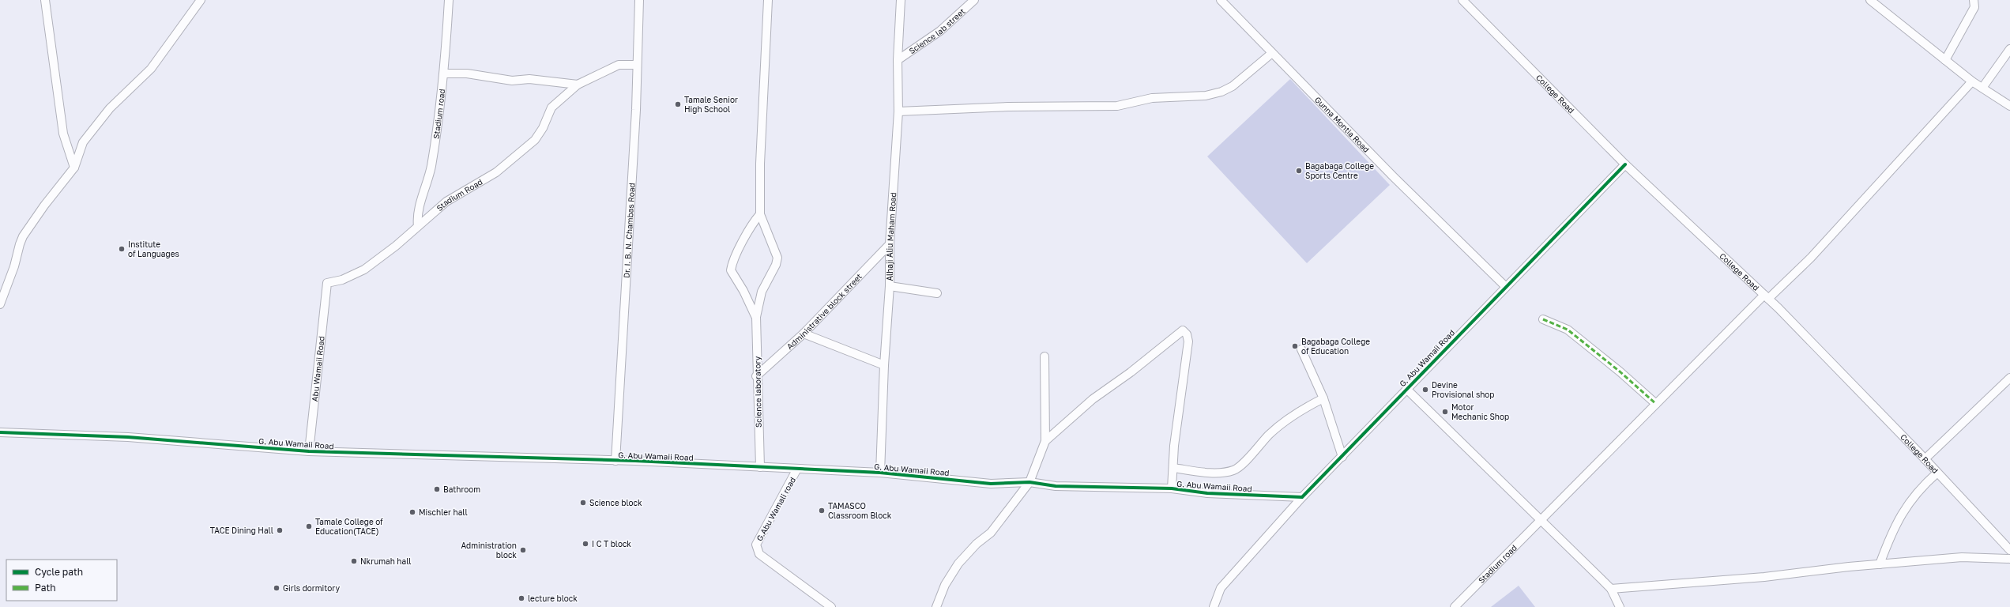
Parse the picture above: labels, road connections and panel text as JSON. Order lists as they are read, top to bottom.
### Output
{
  "streets": {
    "street": [
      "Science lab street",
      "College Road",
      "Stadium road",
      "Gunna Montia Road",
      "Stadium Road",
      "Dr. I. B. N. Chambas Road",
      "Alhaji Aliu Maham Road",
      "Administrative block street",
      "G. Abu Wamaii Road",
      "Abu Wamaii Road",
      "Science laboratory",
      "G.Abu Wamali road"
    ]
  },
  "crossings": [
    ["Science lab street", "Alhaji Aliu Maham Road"],
    ["College Road", "Stadium road"],
    ["College Road", "G. Abu Wamaii Road"],
    ["Stadium road", "Stadium Road"],
    ["Gunna Montia Road", "G. Abu Wamaii Road"],
    ["Stadium Road", "Dr. I. B. N. Chambas Road"],
    ["Stadium Road", "Abu Wamaii Road"],
    ["Dr. I. B. N. Chambas Road", "G. Abu Wamaii Road"],
    ["Alhaji Aliu Maham Road", "Administrative block street"],
    ["Alhaji Aliu Maham Road", "G. Abu Wamaii Road"],
    ["Administrative block street", "Science laboratory"],
    ["G. Abu Wamaii Road", "Abu Wamaii Road"],
    ["G. Abu Wamaii Road", "Science laboratory"],
    ["G. Abu Wamaii Road", "G.Abu Wamali road"]
  ],
  "places": [
    "Tamale Senior High School",
    "Bagabaga College Sports Centre",
    "Institute of Languages",
    "Bagabaga College of Education",
    "Devine Provisional shop",
    "Motor Mechanic Shop",
    "Bathroom",
    "Science block",
    "TAMASCO Classroom Block",
    "Mischler hall",
    "Tamale College of Education(TACE)",
    "TACE Dining Hall",
    "I C T block",
    "Administration block",
    "Nkrumah hall",
    "Girls dormitory",
    "lecture block"
  ],
  "legend": ["Cycle path", "Path"]
}
